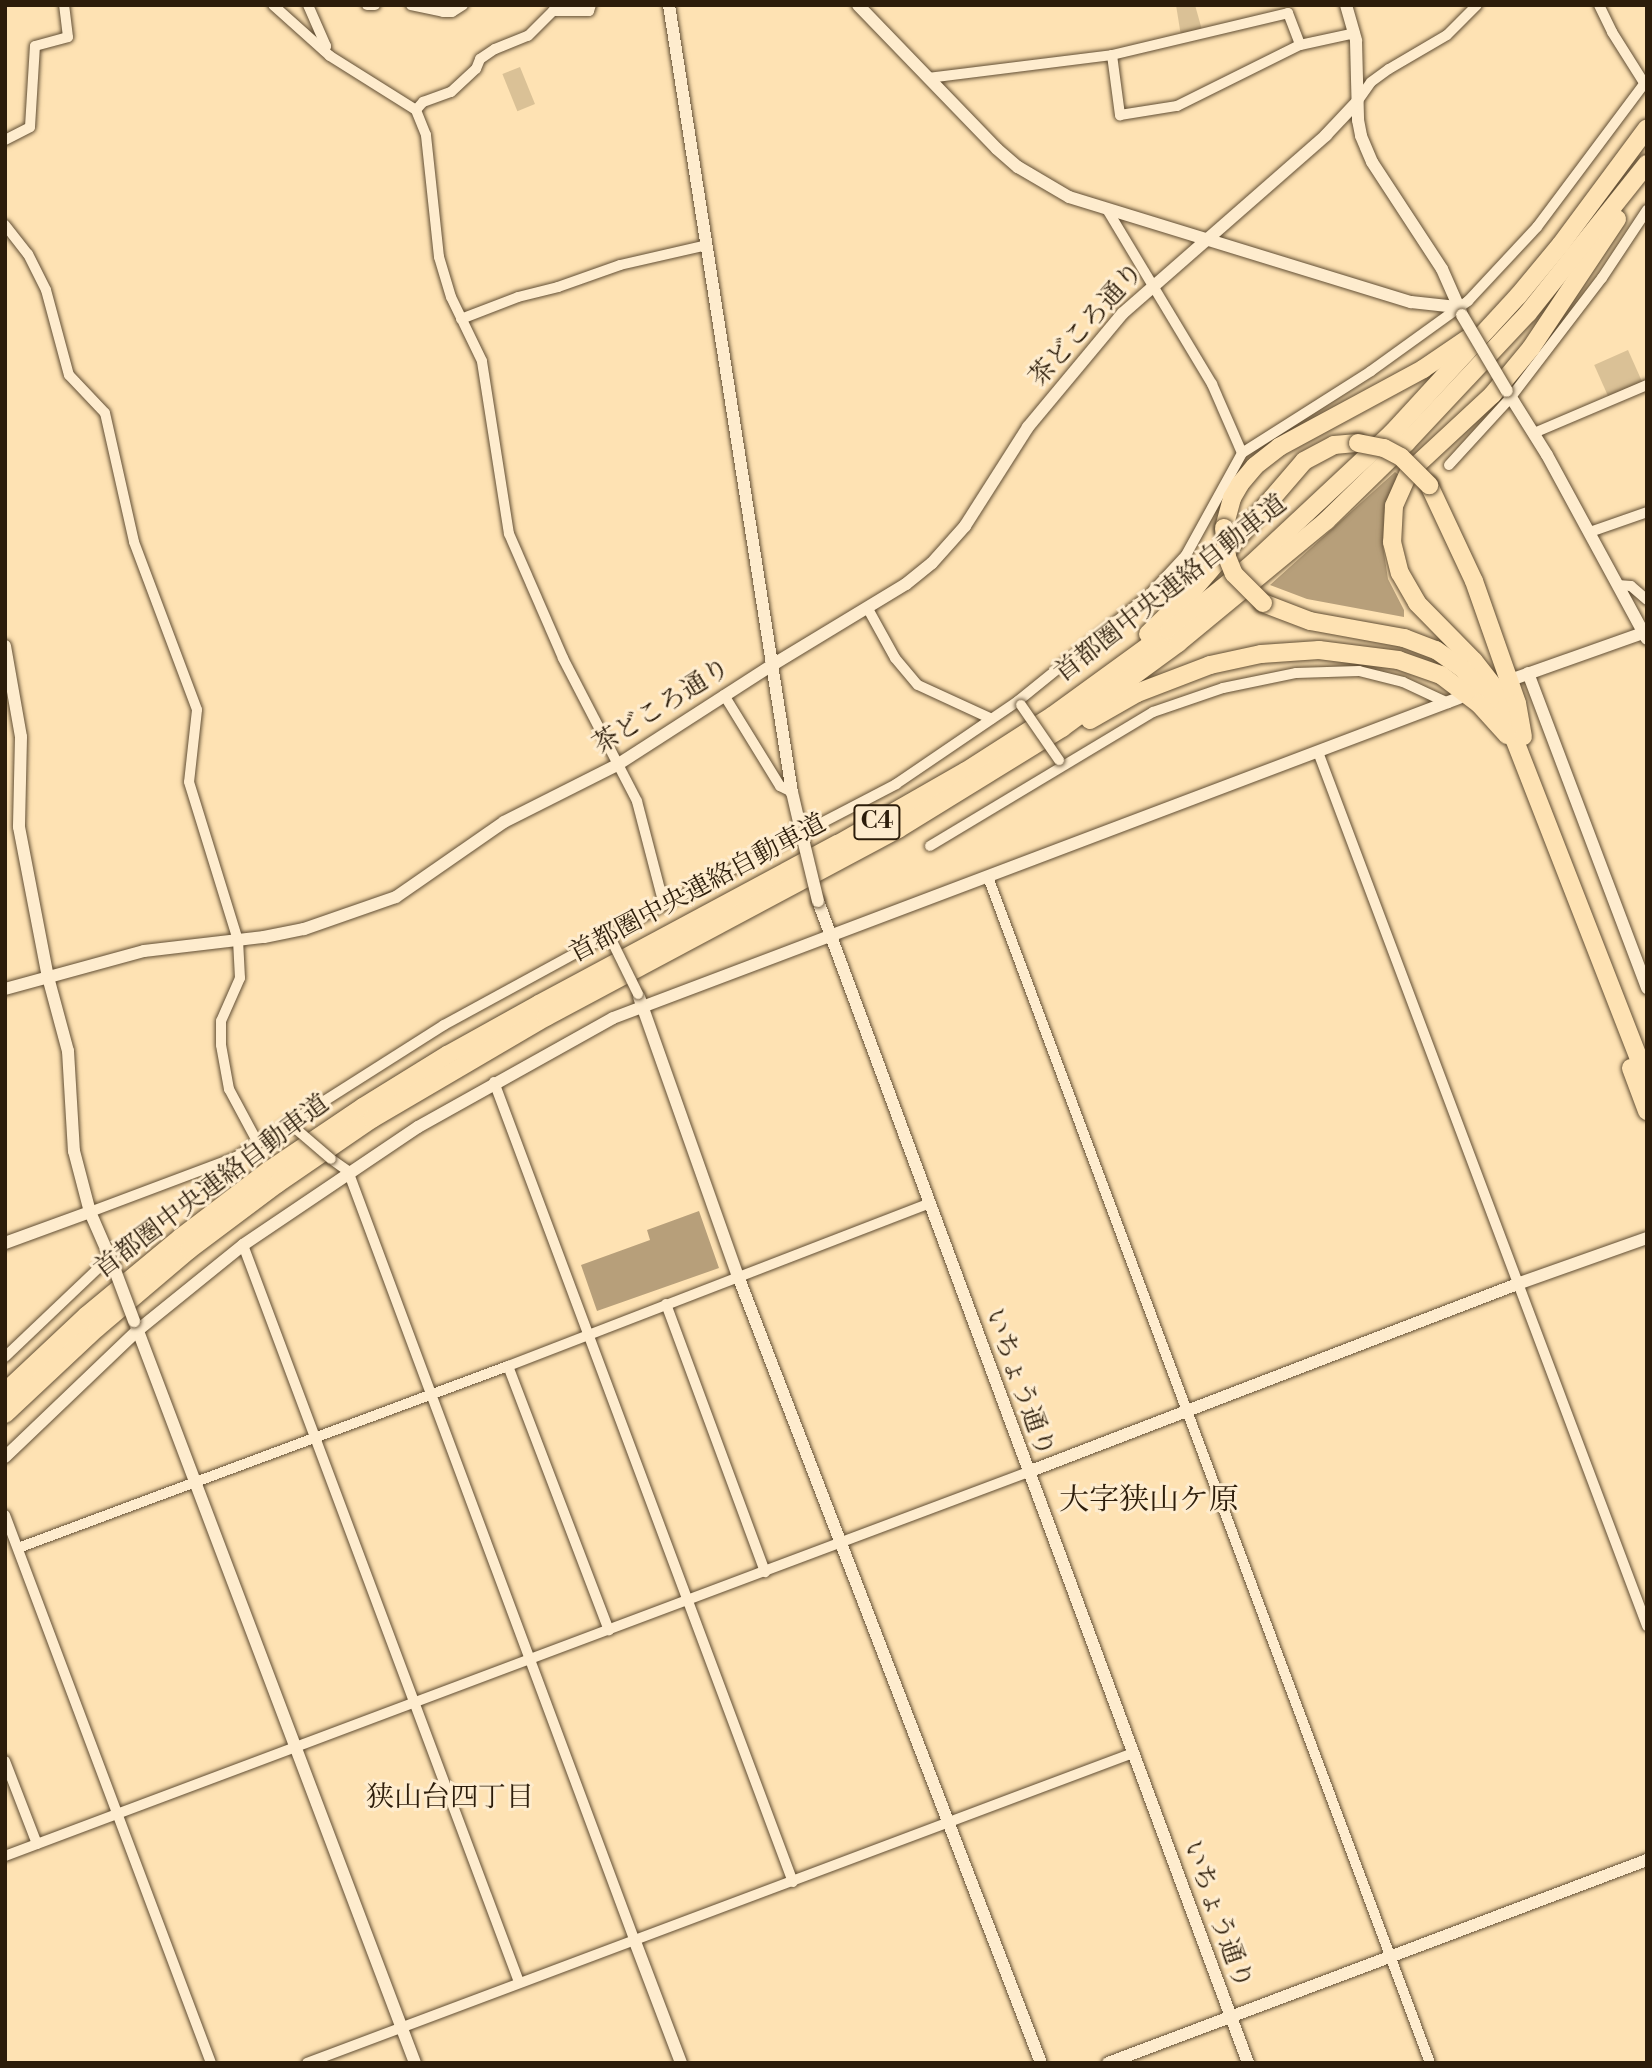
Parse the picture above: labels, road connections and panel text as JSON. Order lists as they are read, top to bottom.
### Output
{
  "streets": {
    "highway": ["首都圏中央連絡自動車道", "C4"],
    "street": ["茶どころ通り", "いちょう通り"]
  },
  "crossings": [
    ["茶どころ通り", "いちょう通り"]
  ],
  "districts": ["大字狭山ケ原", "狭山台四丁目"]
}
